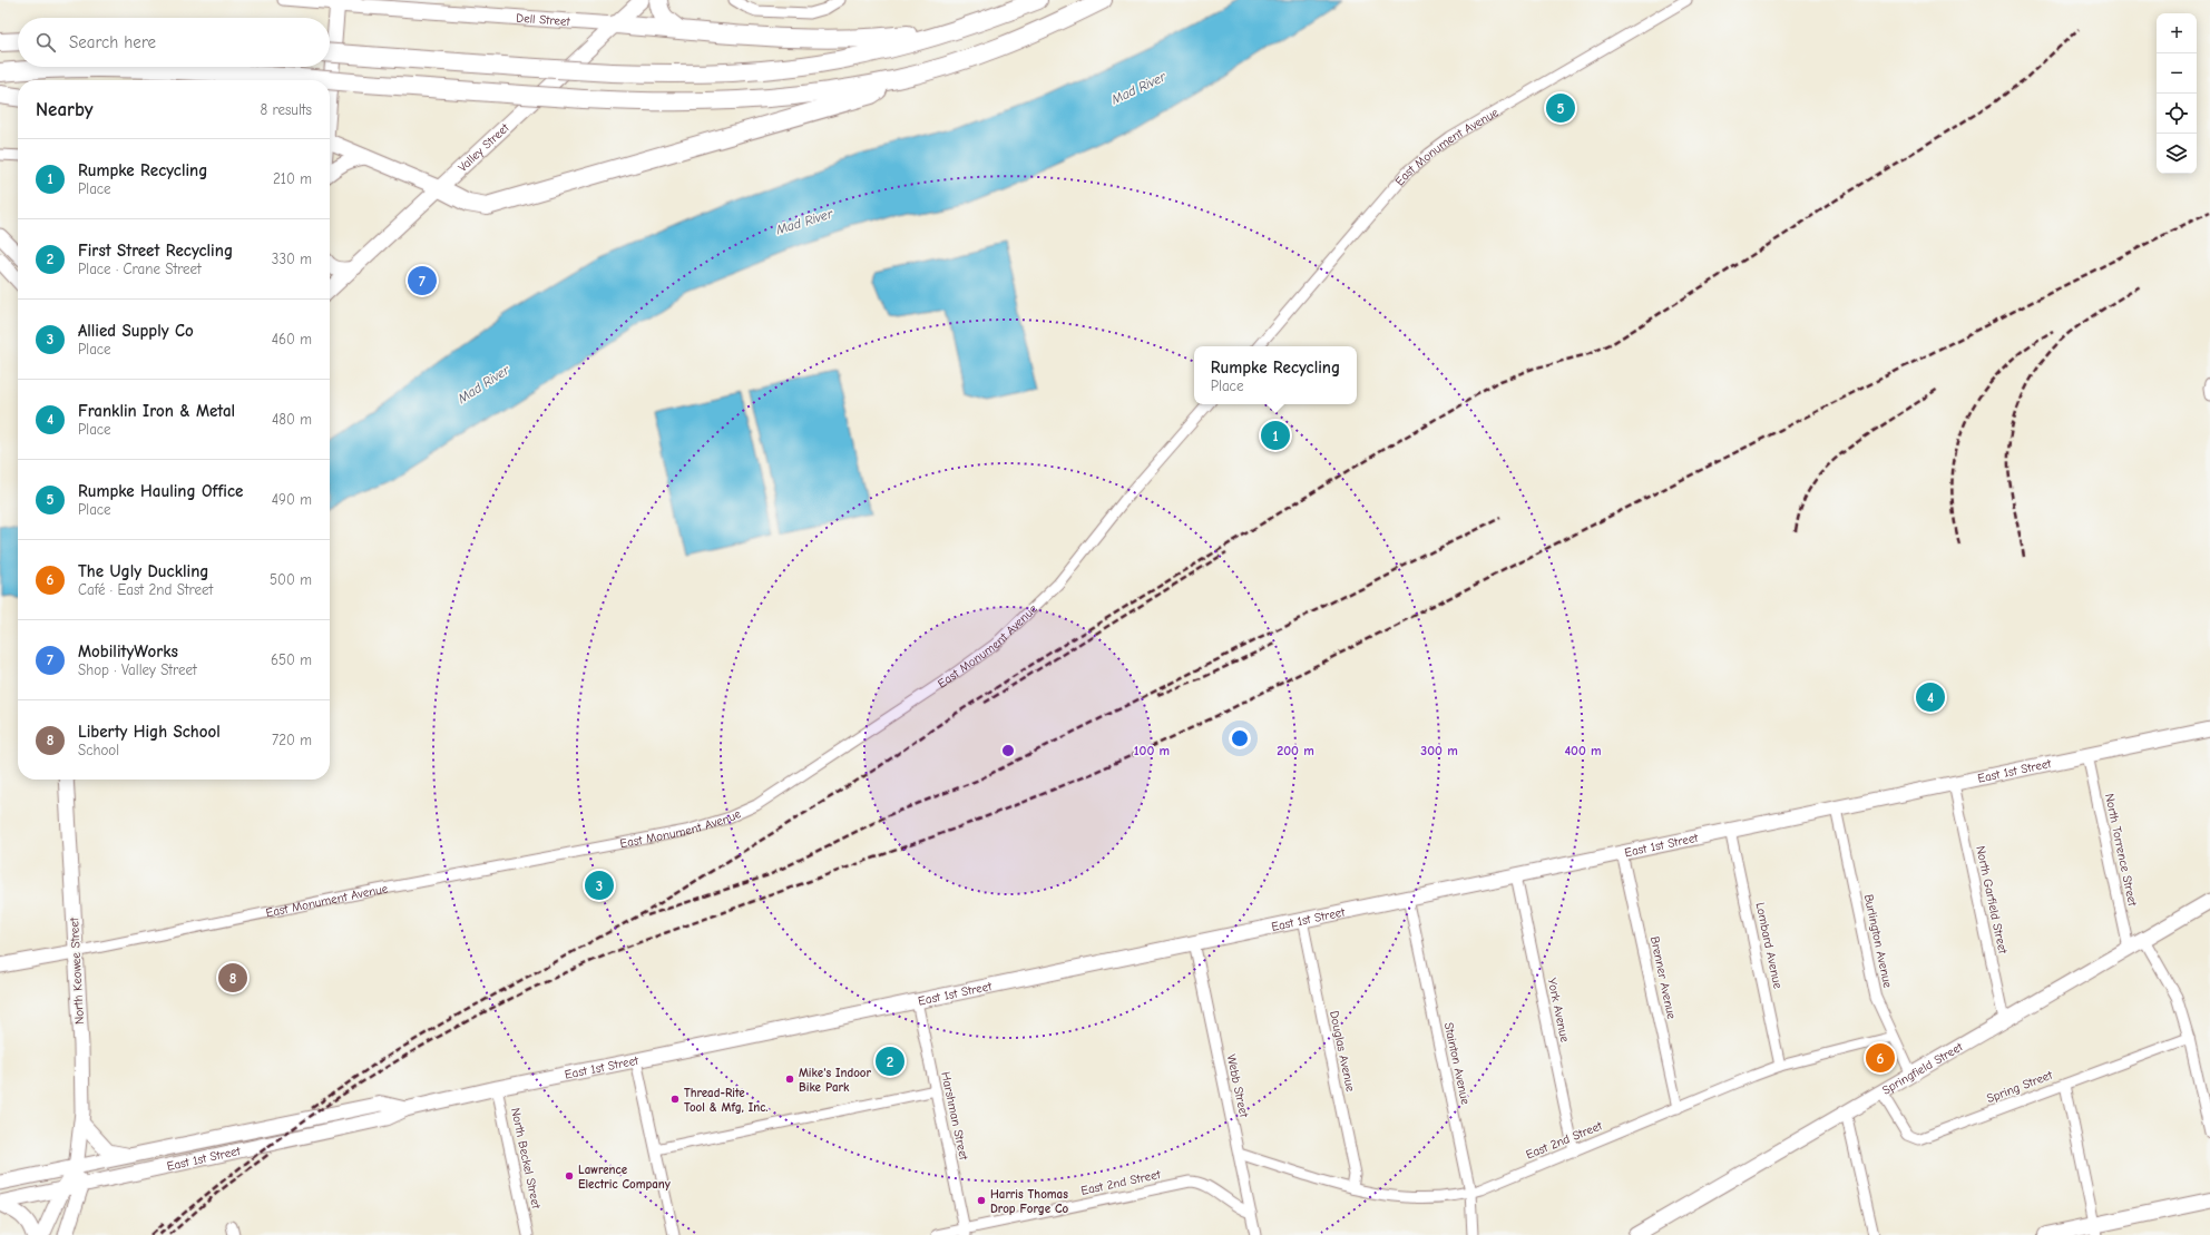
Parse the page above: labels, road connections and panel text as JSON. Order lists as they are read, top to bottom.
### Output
{
  "streets": {
    "main road": [
      "Dell Street",
      "East Monument Avenue",
      "Valley Street",
      "East 1st Street",
      "North Keowee Street",
      "Springfield Street"
    ],
    "street": [
      "North Torrence Street",
      "North Garfield Street",
      "Burlington Avenue",
      "Lombard Avenue",
      "Brenner Avenue",
      "York Avenue",
      "Douglas Avenue",
      "Stainton Avenue",
      "Webb Street",
      "Spring Street",
      "Harshman Street",
      "East 2nd Street",
      "North Beckel Street"
    ]
  },
  "crossings": [
    ["Dell Street", "Valley Street"],
    ["East Monument Avenue", "North Keowee Street"],
    ["East 1st Street", "North Torrence Street"],
    ["East 1st Street", "North Garfield Street"],
    ["East 1st Street", "Burlington Avenue"],
    ["East 1st Street", "Lombard Avenue"],
    ["East 1st Street", "North Keowee Street"],
    ["East 1st Street", "Brenner Avenue"],
    ["East 1st Street", "York Avenue"],
    ["East 1st Street", "Douglas Avenue"],
    ["East 1st Street", "Stainton Avenue"],
    ["East 1st Street", "Webb Street"],
    ["East 1st Street", "Harshman Street"],
    ["East 1st Street", "North Beckel Street"],
    ["North Torrence Street", "Springfield Street"],
    ["North Garfield Street", "Springfield Street"],
    ["Burlington Avenue", "Springfield Street"],
    ["Burlington Avenue", "East 2nd Street"],
    ["Lombard Avenue", "East 2nd Street"],
    ["Brenner Avenue", "East 2nd Street"],
    ["York Avenue", "East 2nd Street"],
    ["Douglas Avenue", "East 2nd Street"],
    ["Stainton Avenue", "East 2nd Street"],
    ["Springfield Street", "Spring Street"],
    ["Webb Street", "East 2nd Street"],
    ["Harshman Street", "East 2nd Street"]
  ],
  "water": ["Mad River"],
  "places": [
    "Mike's Indoor Bike Park",
    "Thread-Rite Tool & Mfg, Inc.",
    "Lawrence Electric Company",
    "Harris Thomas Drop Forge Co"
  ],
  "page": {
    "map_buttons": ["+", "−"],
    "search": "Search here",
    "heading": ["Nearby", "8 results"],
    "pins": [
      "5",
      "7",
      "1",
      "4",
      "3",
      "8",
      "6",
      "2"
    ],
    "list": [
      {
        "mark": "1",
        "name": "Rumpke Recycling",
        "note": "Place",
        "value": "210 m"
      },
      {
        "mark": "2",
        "name": "First Street Recycling",
        "note": "Place · Crane Street",
        "value": "330 m"
      },
      {
        "mark": "3",
        "name": "Allied Supply Co",
        "note": "Place",
        "value": "460 m"
      },
      {
        "mark": "4",
        "name": "Franklin Iron & Metal",
        "note": "Place",
        "value": "480 m"
      },
      {
        "mark": "5",
        "name": "Rumpke Hauling Office",
        "note": "Place",
        "value": "490 m"
      },
      {
        "mark": "6",
        "name": "The Ugly Duckling",
        "note": "Café · East 2nd Street",
        "value": "500 m"
      },
      {
        "mark": "7",
        "name": "MobilityWorks",
        "note": "Shop · Valley Street",
        "value": "650 m"
      },
      {
        "mark": "8",
        "name": "Liberty High School",
        "note": "School",
        "value": "720 m"
      }
    ],
    "popup": ["Rumpke Recycling", "Place"]
  },
  "rings": [
    "100 m",
    "200 m",
    "300 m",
    "400 m"
  ]
}
